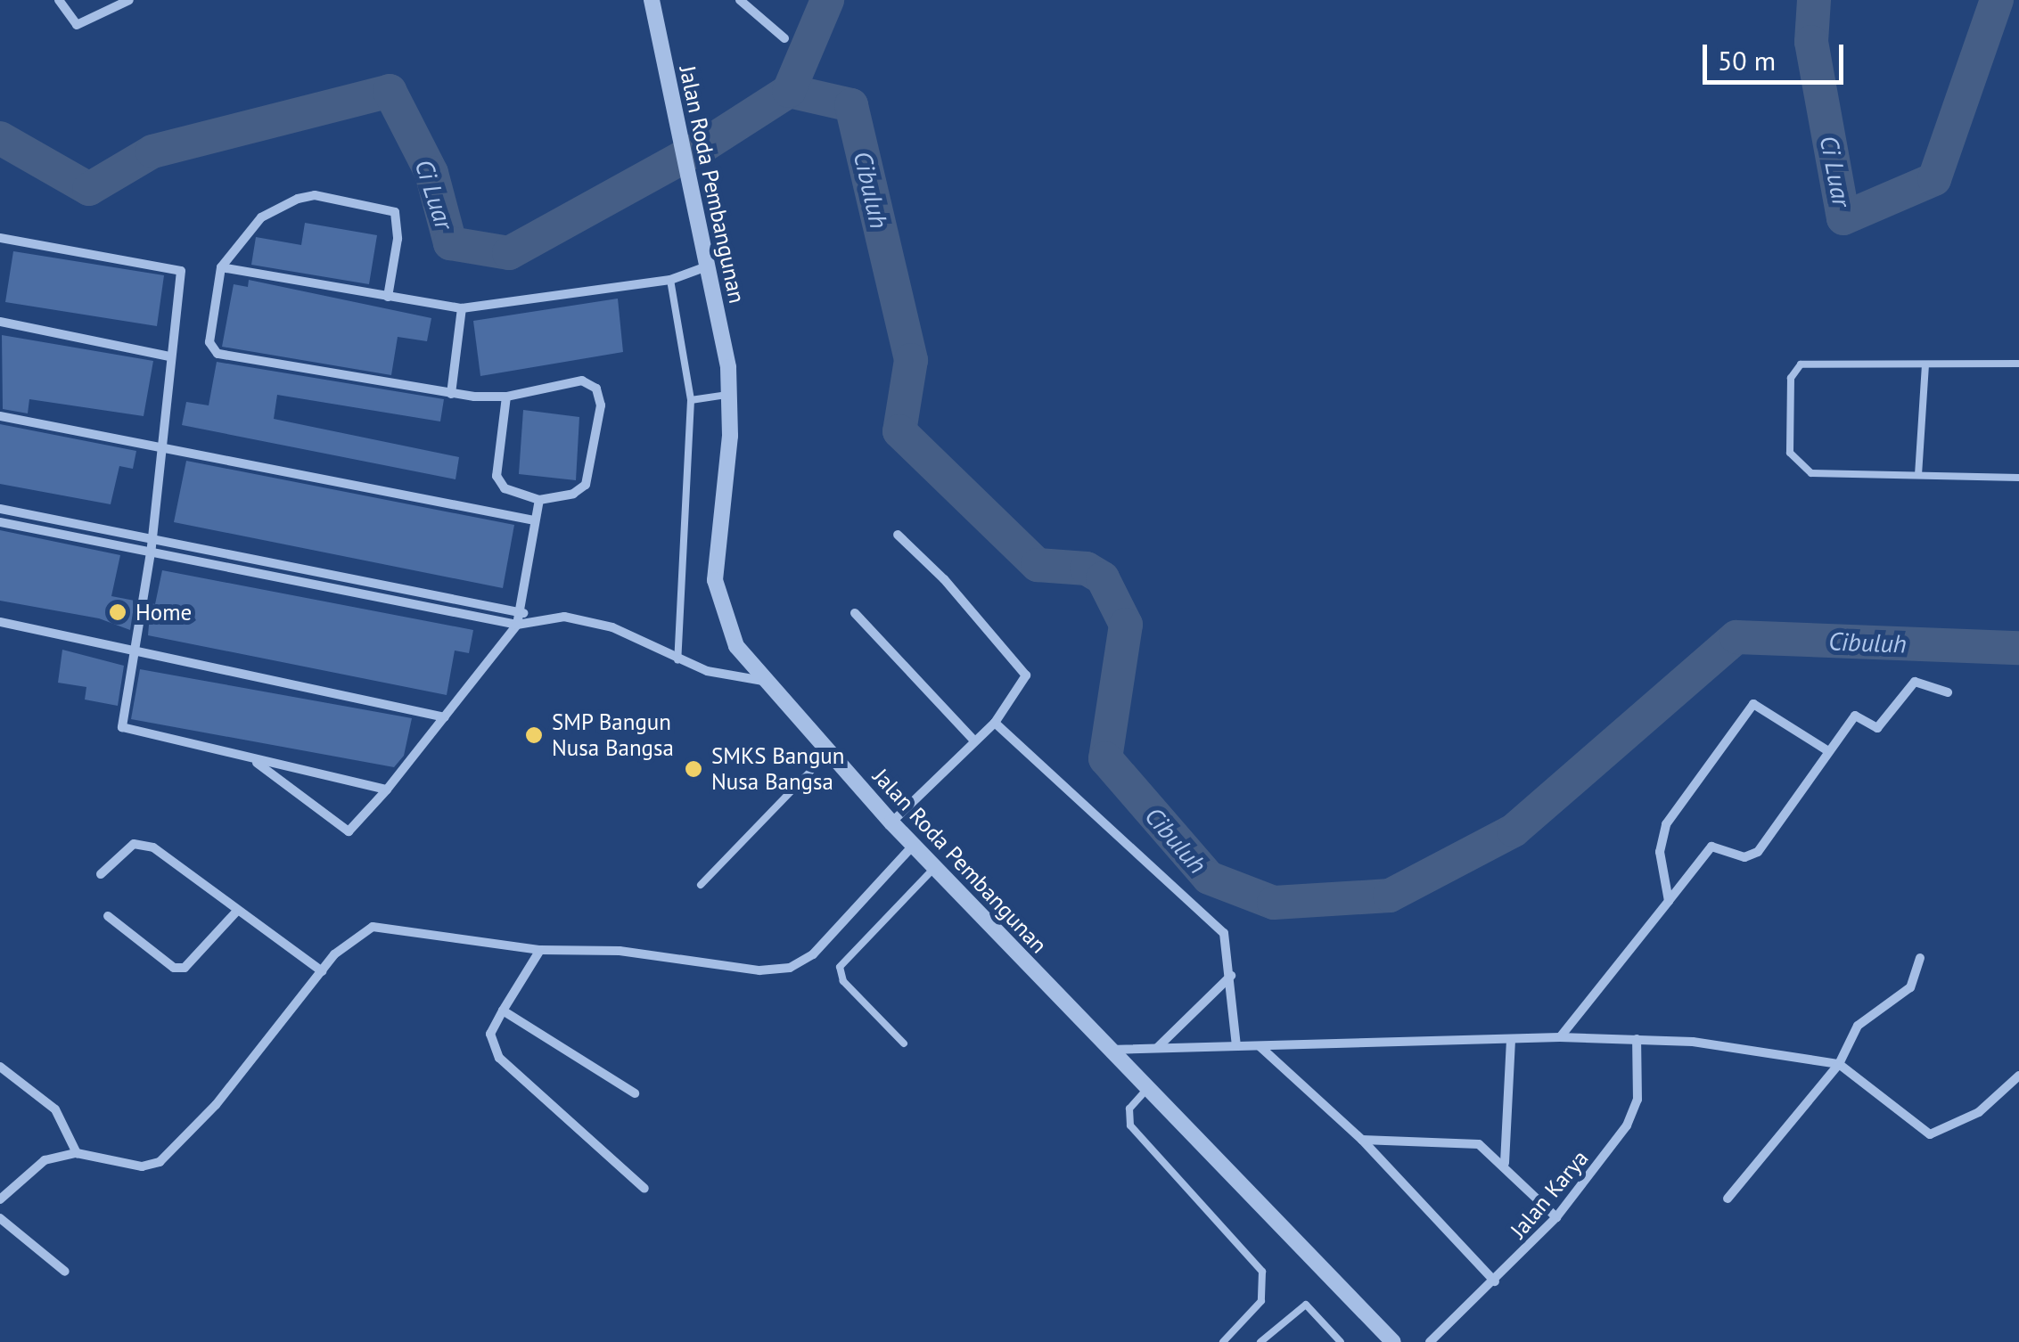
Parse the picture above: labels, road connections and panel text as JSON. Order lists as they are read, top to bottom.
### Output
{
  "streets": {
    "street": ["Jalan Roda Pembangunan", "Jalan Karya"]
  },
  "water": ["Ci Luar", "Cibuluh"],
  "places": ["Home", "SMP Bangun Nusa Bangsa", "SMKS Bangun Nusa Bangsa"],
  "scale_bar": "50 m"
}
